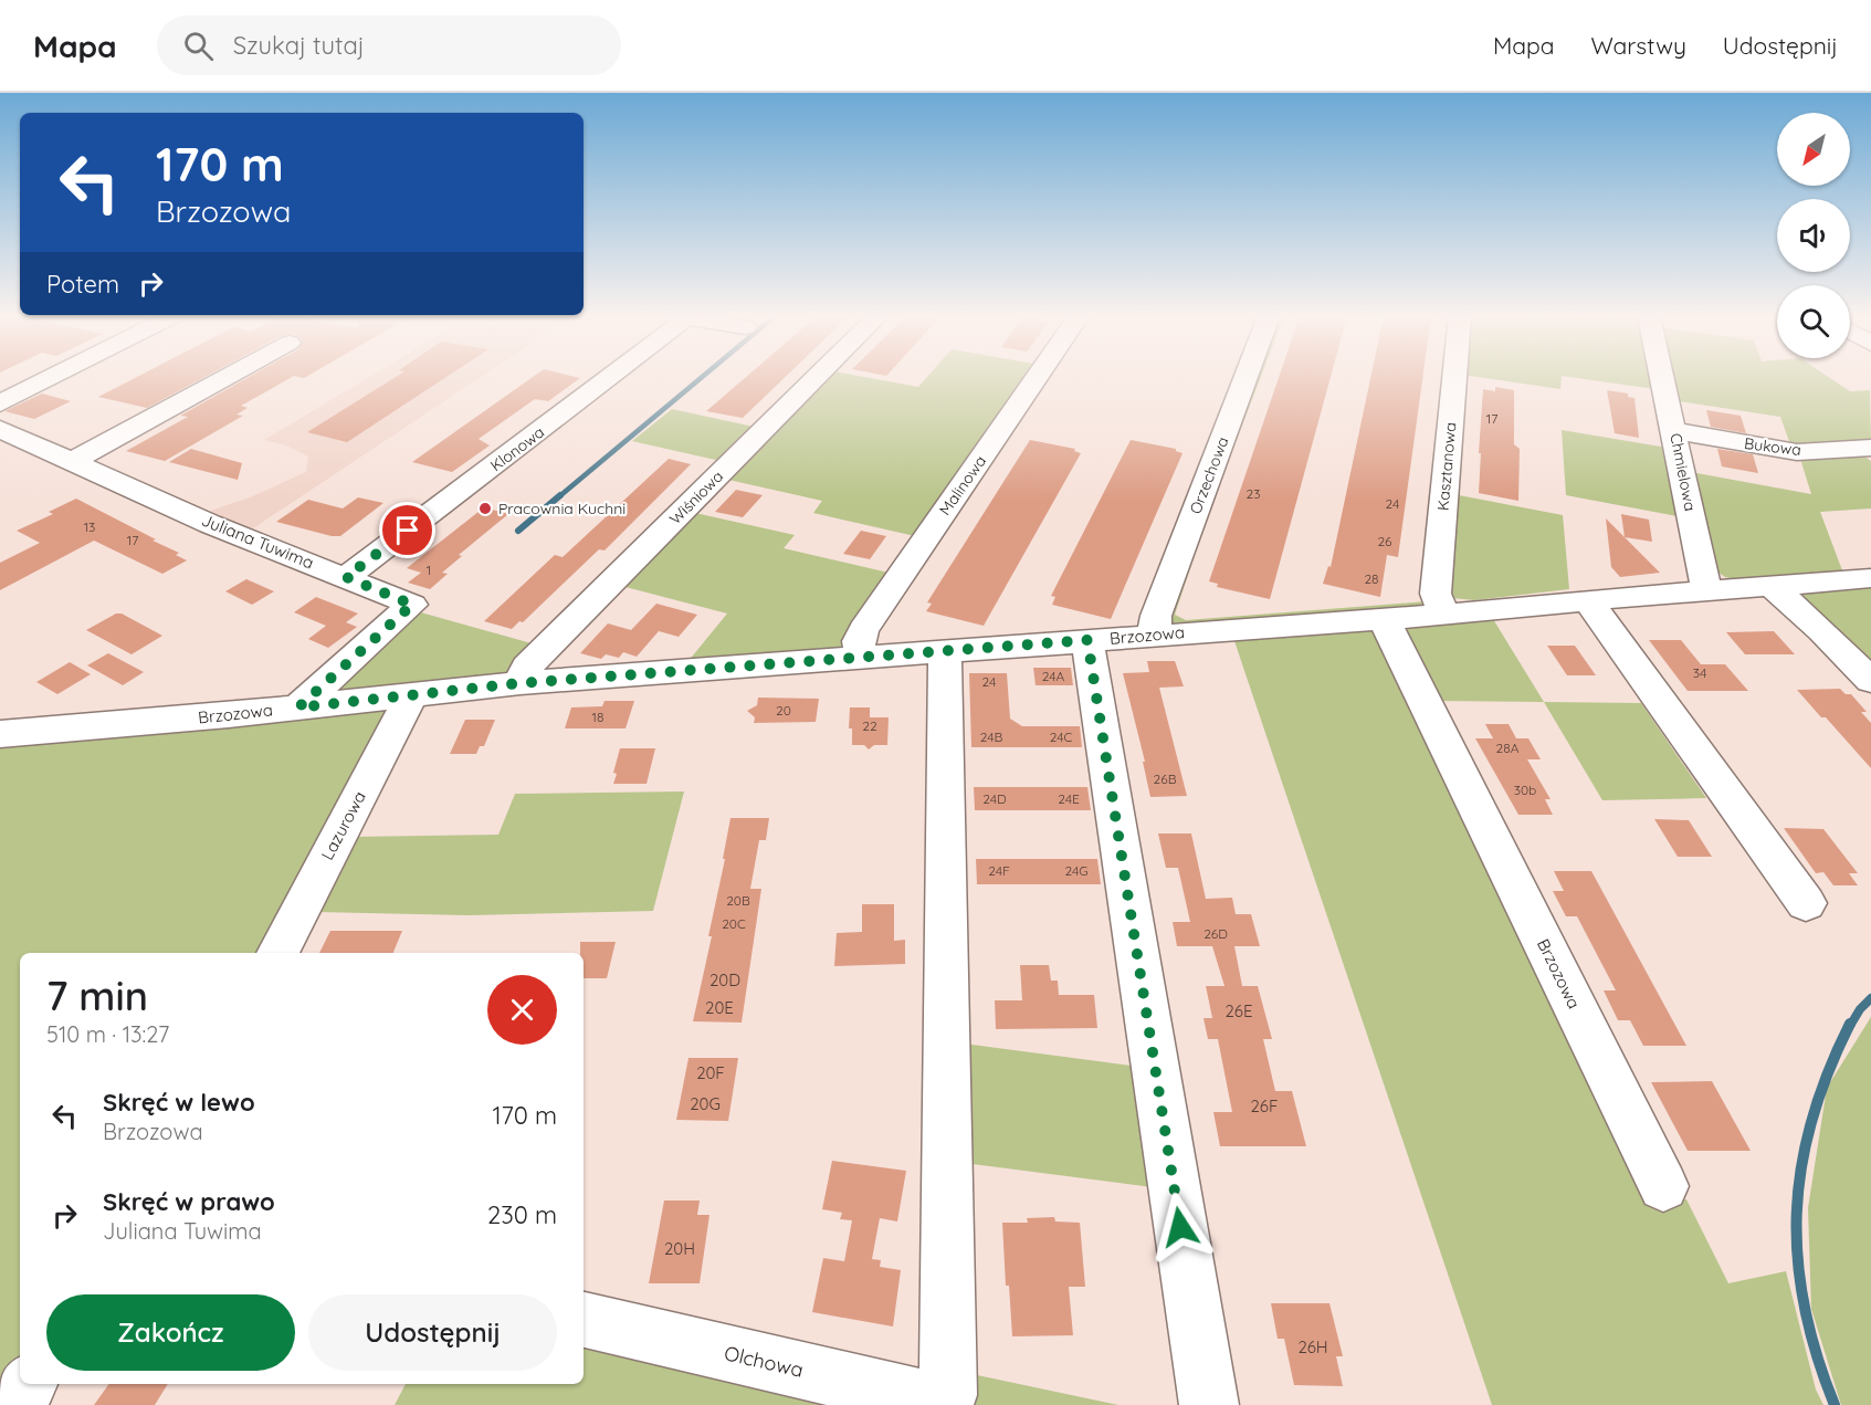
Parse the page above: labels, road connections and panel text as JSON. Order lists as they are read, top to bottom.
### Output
{
  "streets": {
    "street": [
      "Bukowa",
      "Klonowa",
      "Kasztanowa",
      "Chmielowa",
      "Orzechowa",
      "Malinowa",
      "Wiśniowa",
      "Juliana Tuwima",
      "Brzozowa",
      "Lazurowa",
      "Olchowa"
    ]
  },
  "crossings": [
    ["Bukowa", "Chmielowa"],
    ["Klonowa", "Juliana Tuwima"],
    ["Kasztanowa", "Brzozowa"],
    ["Chmielowa", "Brzozowa"],
    ["Orzechowa", "Brzozowa"],
    ["Malinowa", "Brzozowa"],
    ["Wiśniowa", "Brzozowa"],
    ["Juliana Tuwima", "Brzozowa"],
    ["Brzozowa", "Lazurowa"],
    ["Brzozowa", "Olchowa"]
  ],
  "places": ["Pracownia Kuchni"],
  "house_numbers": [
    "17",
    "23",
    "24",
    "13",
    "17",
    "26",
    "1",
    "28",
    "34",
    "24A",
    "24",
    "20",
    "18",
    "22",
    "24B",
    "24C",
    "28A",
    "26B",
    "30b",
    "24D",
    "24E",
    "24F",
    "24G",
    "20B",
    "20C",
    "26D",
    "20D",
    "20E",
    "26E",
    "20F",
    "20G",
    "26F",
    "20H",
    "26H"
  ],
  "north": "bottom left",
  "page": {
    "header": "Mapa",
    "search": "Szukaj tutaj",
    "nav": ["Mapa", "Warstwy", "Udostępnij"],
    "turn": ["170 m", "Brzozowa"],
    "then": "Potem",
    "heading": ["7 min", "510 m · 13:27"],
    "list": [
      {
        "name": "Skręć w lewo",
        "note": "Brzozowa",
        "value": "170 m"
      },
      {
        "name": "Skręć w prawo",
        "note": "Juliana Tuwima",
        "value": "230 m"
      }
    ],
    "buttons": ["Zakończ", "Udostępnij"]
  }
}
